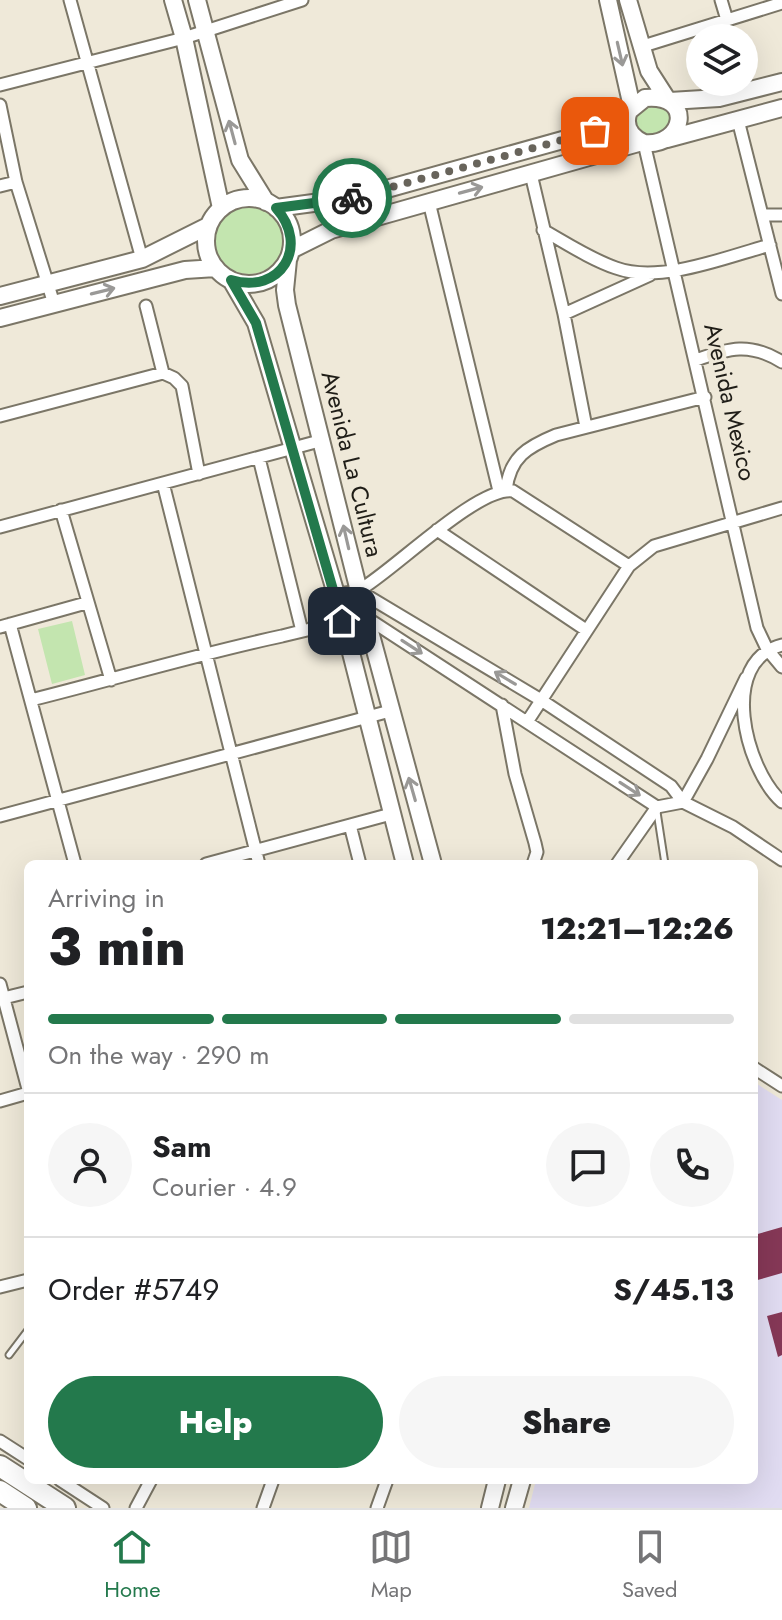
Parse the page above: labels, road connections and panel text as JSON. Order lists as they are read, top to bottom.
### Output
{
  "streets": {
    "main road": ["Avenida La Cultura"],
    "street": ["Avenida Mexico"]
  },
  "page": {
    "heading": ["3 min", "Arriving in", "12:21–12:26"],
    "panel": [
      "Sam",
      "Courier · 4.9",
      "Order #5749",
      "S/45.13"
    ],
    "bar": "On the way · 290 m",
    "buttons": ["Help", "Share"],
    "tabs": ["Home", "Map", "Saved"]
  }
}
